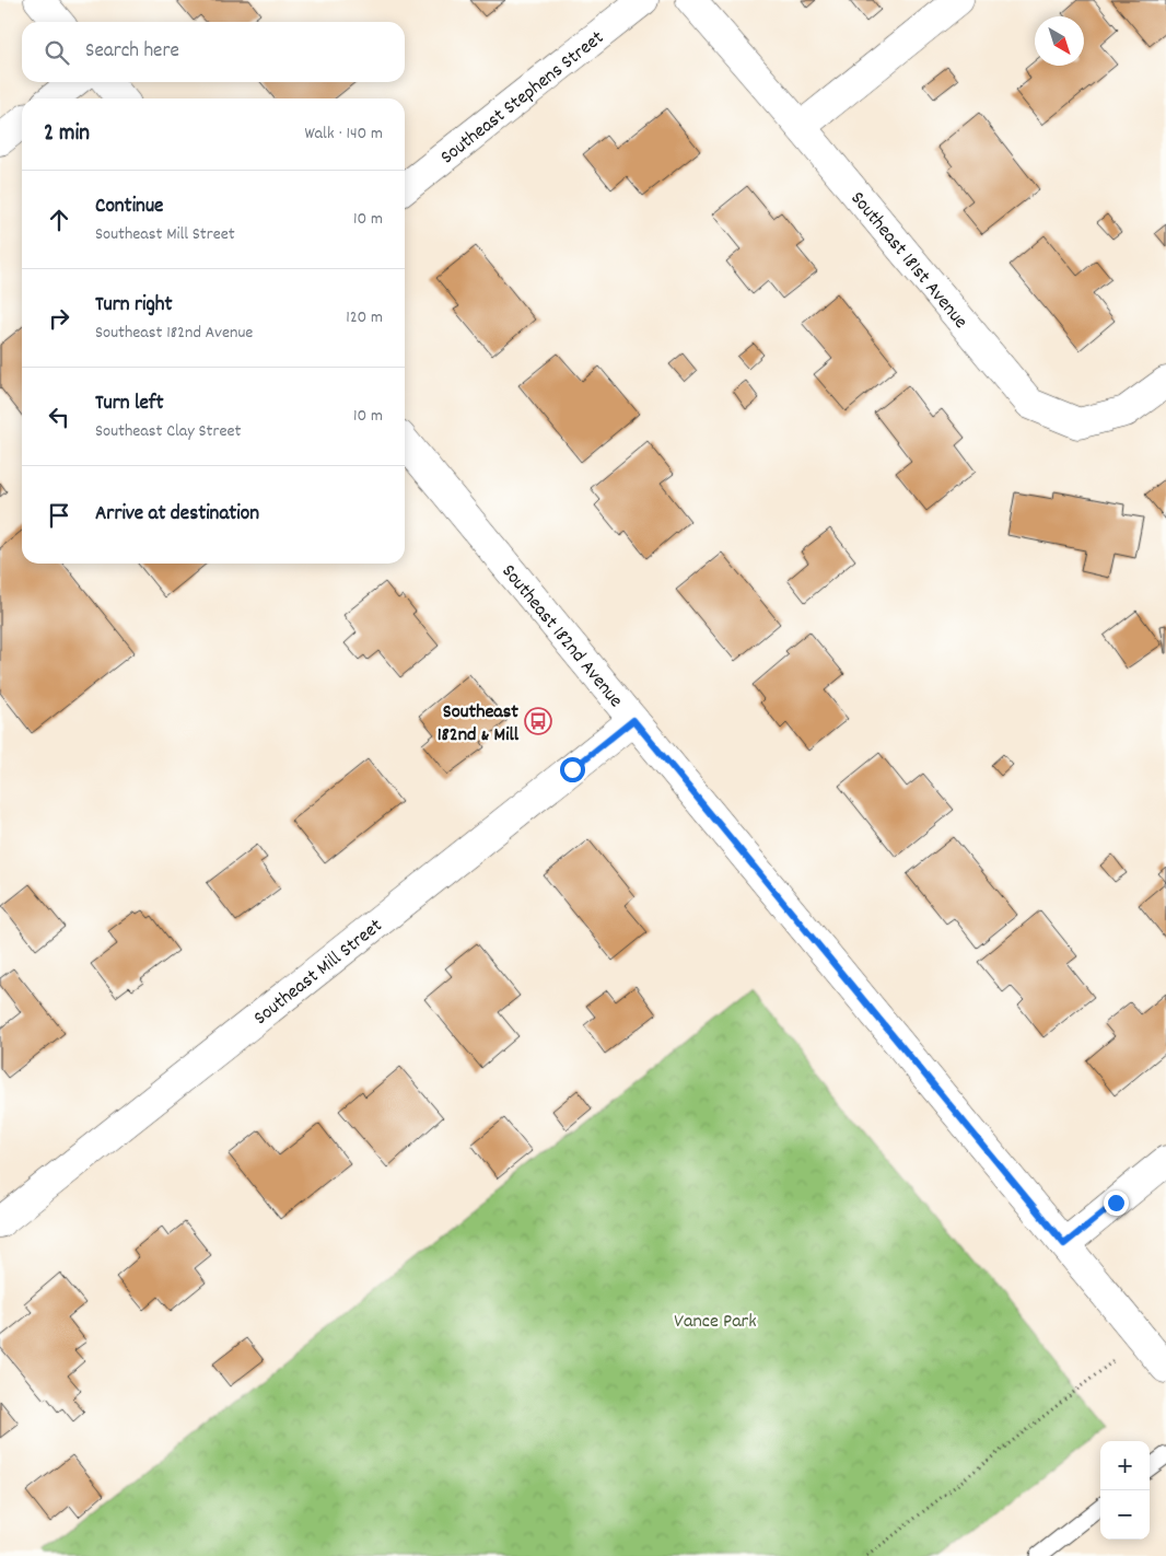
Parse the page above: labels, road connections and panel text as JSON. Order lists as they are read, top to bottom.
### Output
{
  "streets": {
    "street": [
      "Southeast Stephens Street",
      "Southeast 181st Avenue",
      "Southeast 182nd Avenue",
      "Southeast Mill Street"
    ]
  },
  "crossings": [
    ["Southeast 182nd Avenue", "Southeast Mill Street"]
  ],
  "parks": ["Vance Park"],
  "places": {
    "bus stop": ["Southeast 182nd & Mill"]
  },
  "north": "bottom right",
  "page": {
    "search": "Search here",
    "heading": ["2 min", "Walk · 140 m"],
    "list": [
      ["Continue", "Southeast Mill Street", "10 m"],
      ["Turn right", "Southeast 182nd Avenue", "120 m"],
      ["Turn left", "Southeast Clay Street", "10 m"],
      "Arrive at destination"
    ],
    "map_buttons": ["+", "−"]
  }
}
